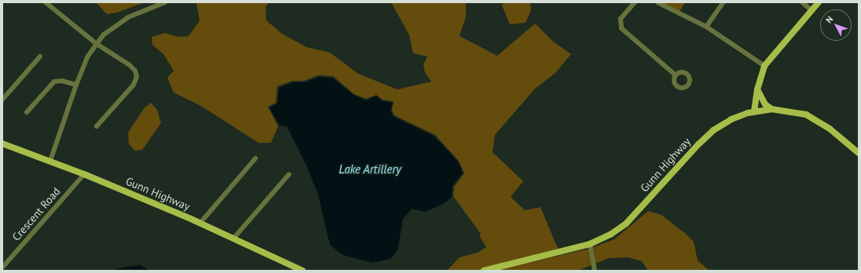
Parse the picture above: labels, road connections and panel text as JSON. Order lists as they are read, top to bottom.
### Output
{
  "streets": {
    "main road": ["Gunn Highway"],
    "street": ["Crescent Road"]
  },
  "crossings": [
    ["Gunn Highway", "Crescent Road"]
  ],
  "water": ["Lake Artillery"],
  "north": "top left"
}
